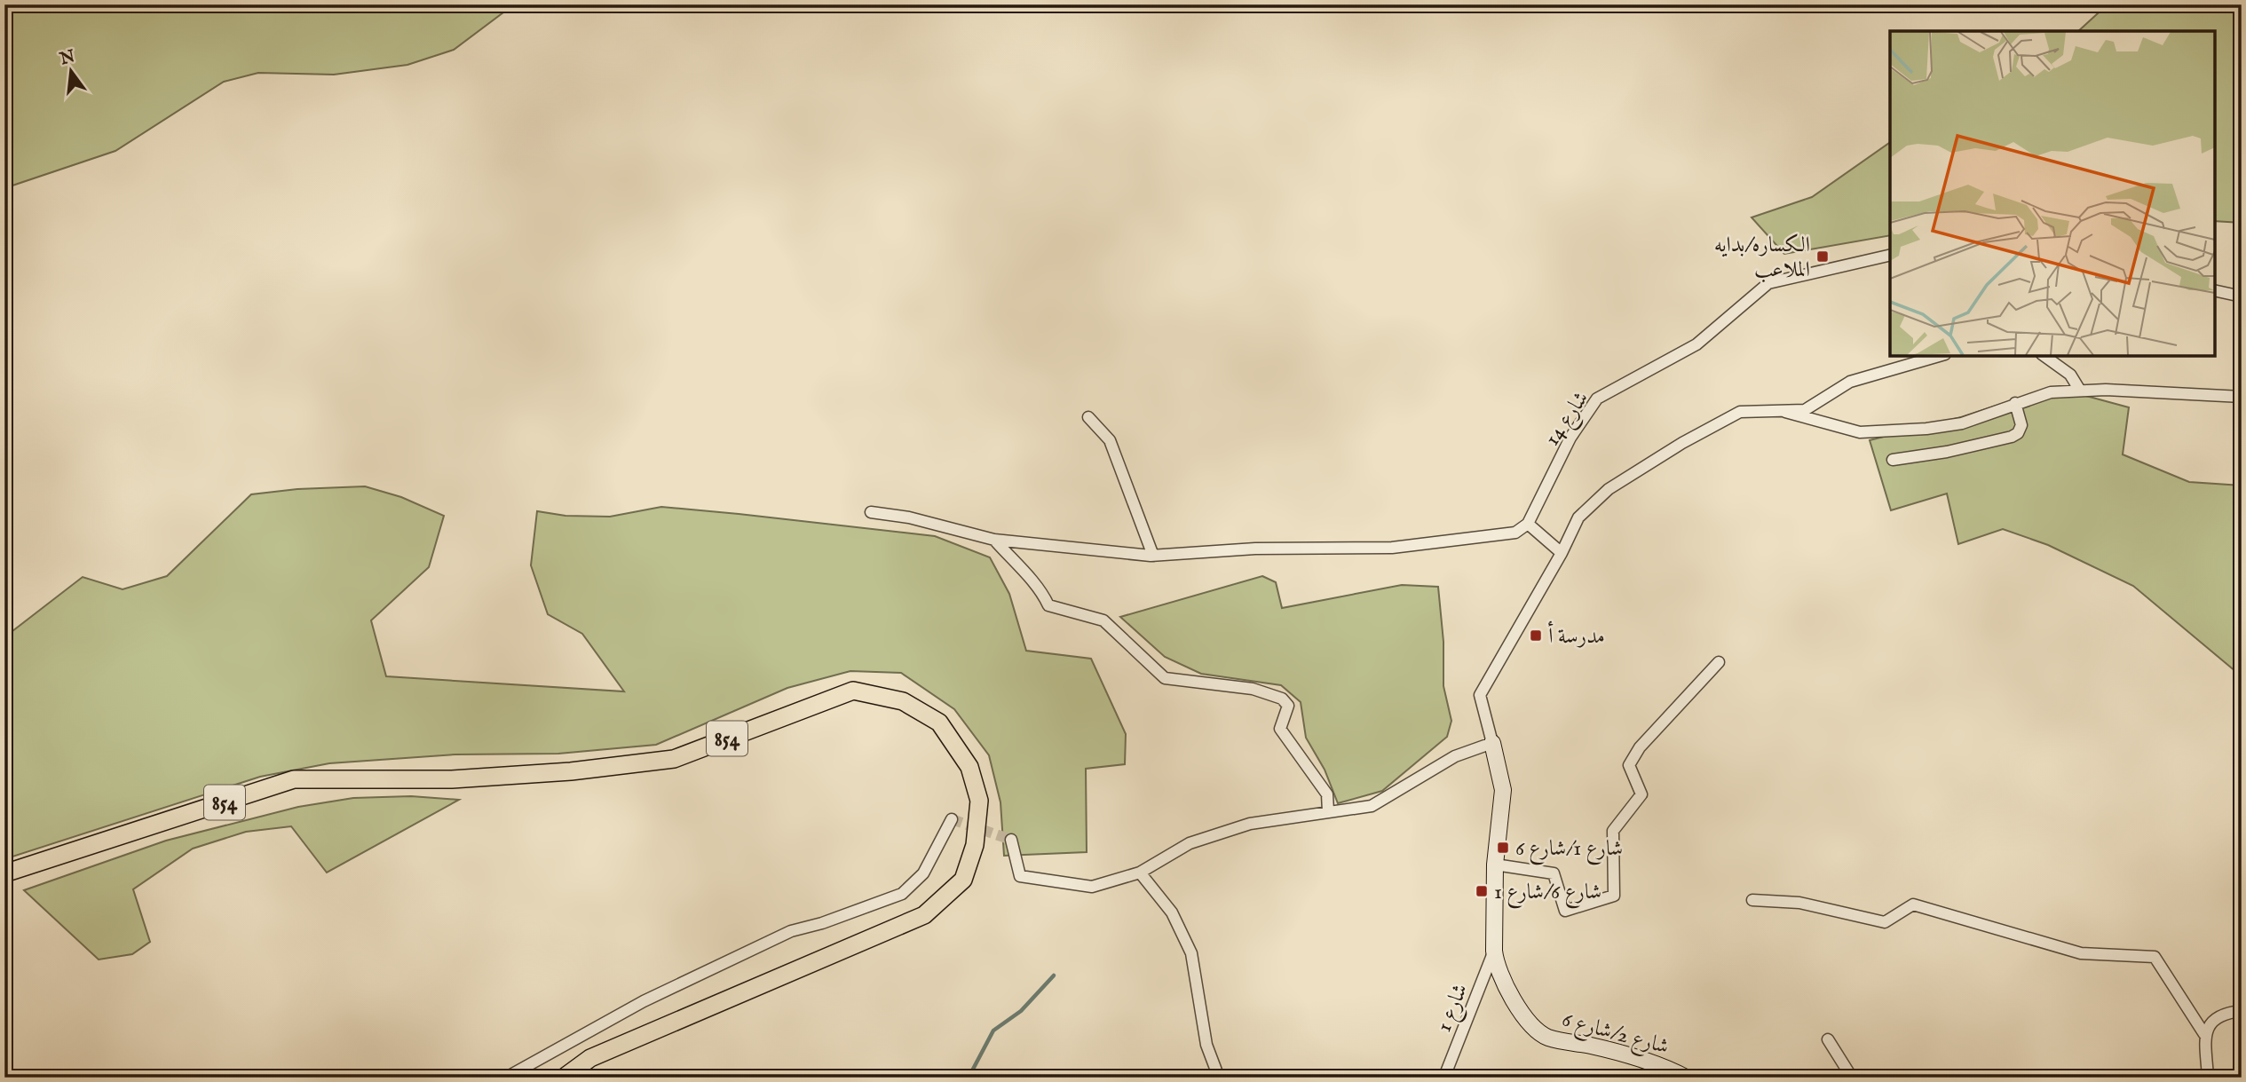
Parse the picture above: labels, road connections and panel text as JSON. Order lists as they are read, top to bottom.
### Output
{
  "streets": {
    "main road": ["854"],
    "street": ["شارع 14", "شارع 1", "شارع 2/شارع 6"]
  },
  "crossings": [
    ["شارع 1", "شارع 2/شارع 6"]
  ],
  "places": {
    "transit": [
      "الكساره/بدايه الملاعب",
      "مدرسة أ",
      "شارع 1/شارع 6",
      "شارع 6/شارع 1"
    ]
  },
  "north": "top"
}
